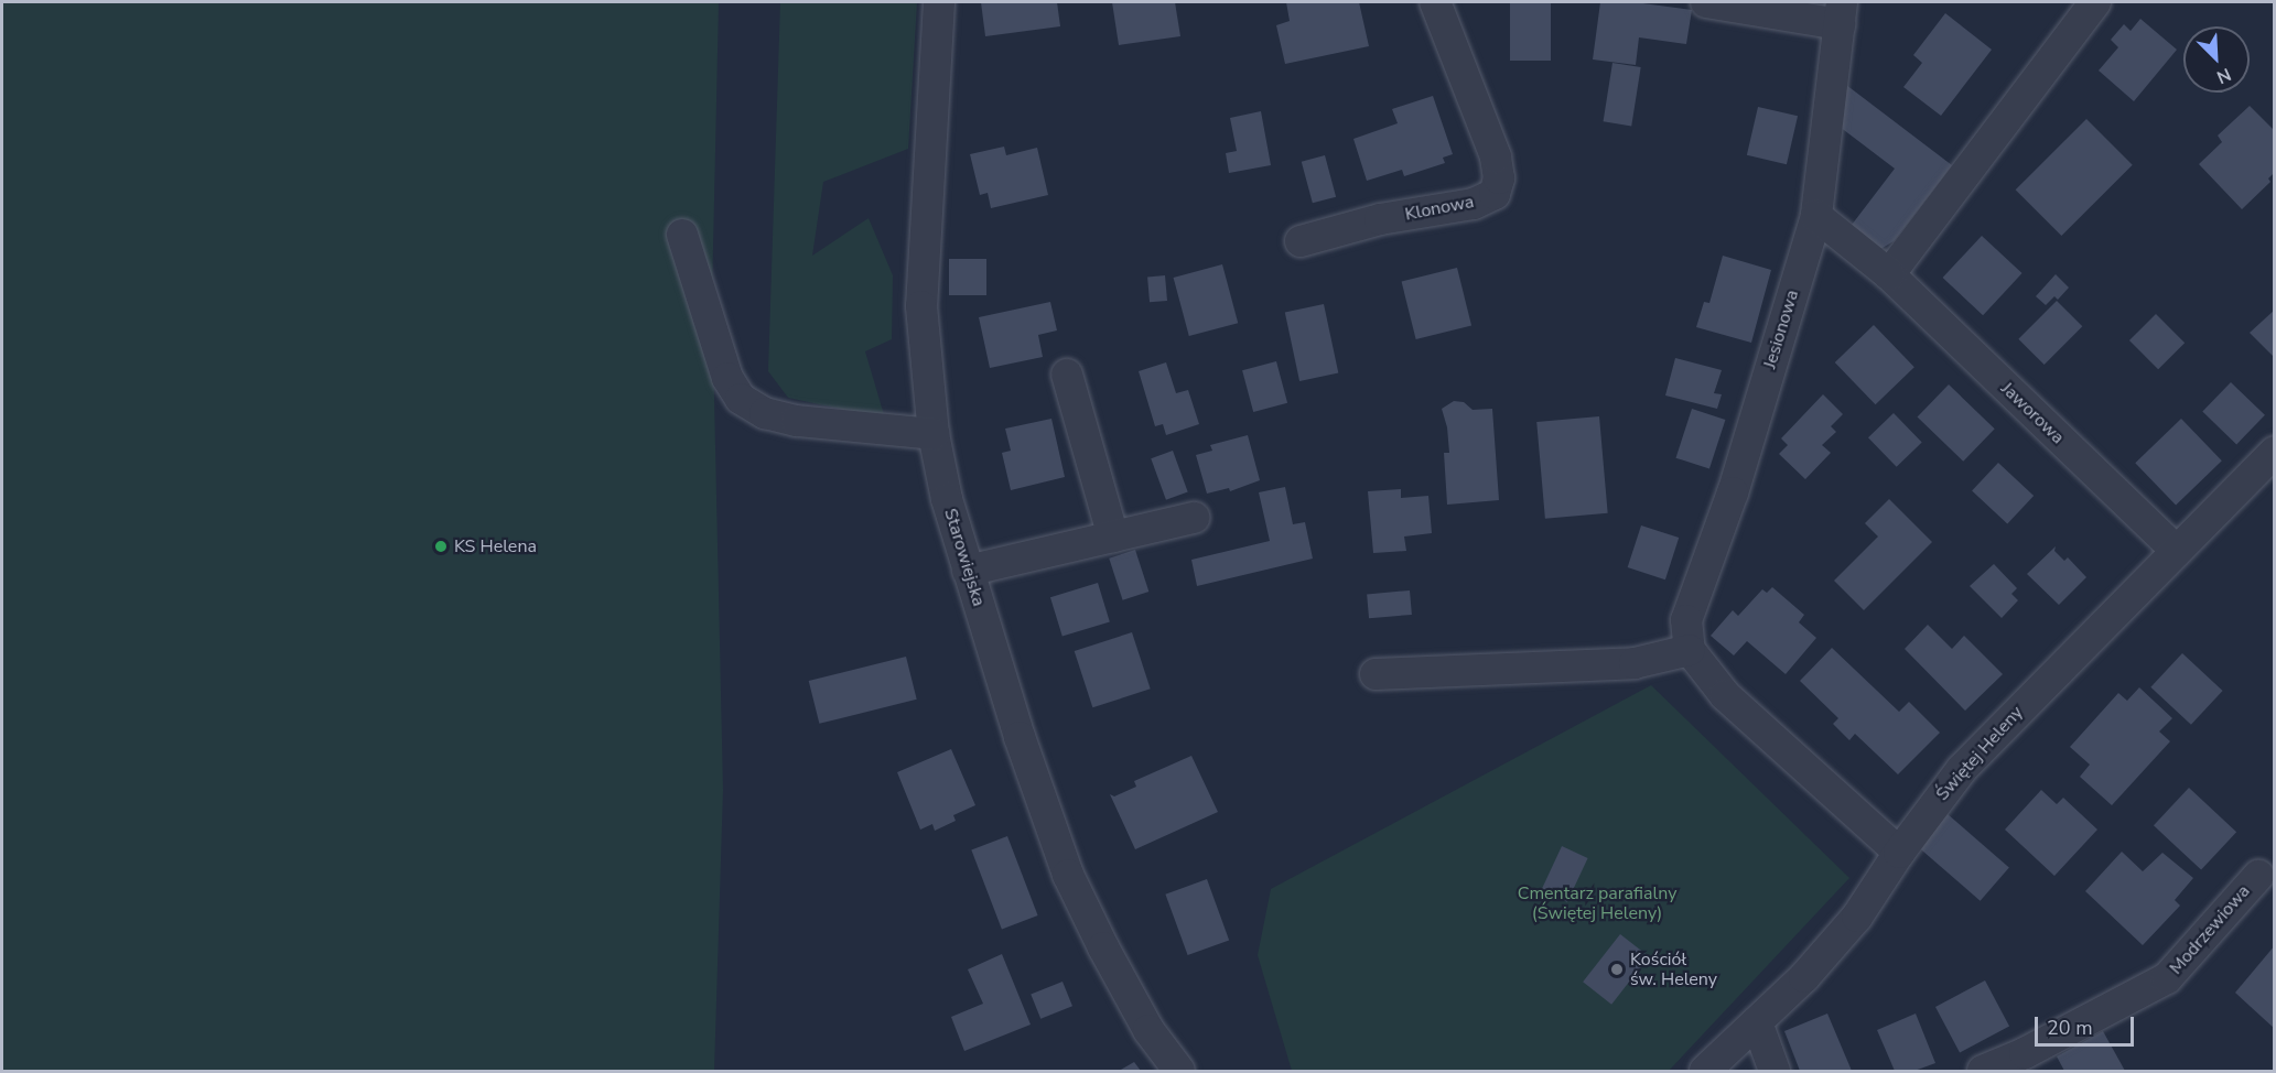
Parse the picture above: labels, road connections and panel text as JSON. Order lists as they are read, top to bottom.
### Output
{
  "streets": {
    "street": [
      "Klonowa",
      "Jesionowa",
      "Jaworowa",
      "Starowiejska",
      "Świętej Heleny",
      "Modrzewiowa"
    ]
  },
  "crossings": [
    ["Jesionowa", "Jaworowa"],
    ["Jaworowa", "Świętej Heleny"]
  ],
  "parks": ["Cmentarz parafialny (Świętej Heleny)"],
  "places": ["KS Helena", "Kościół św. Heleny"],
  "scale_bar": "20 m",
  "north": "bottom right"
}
